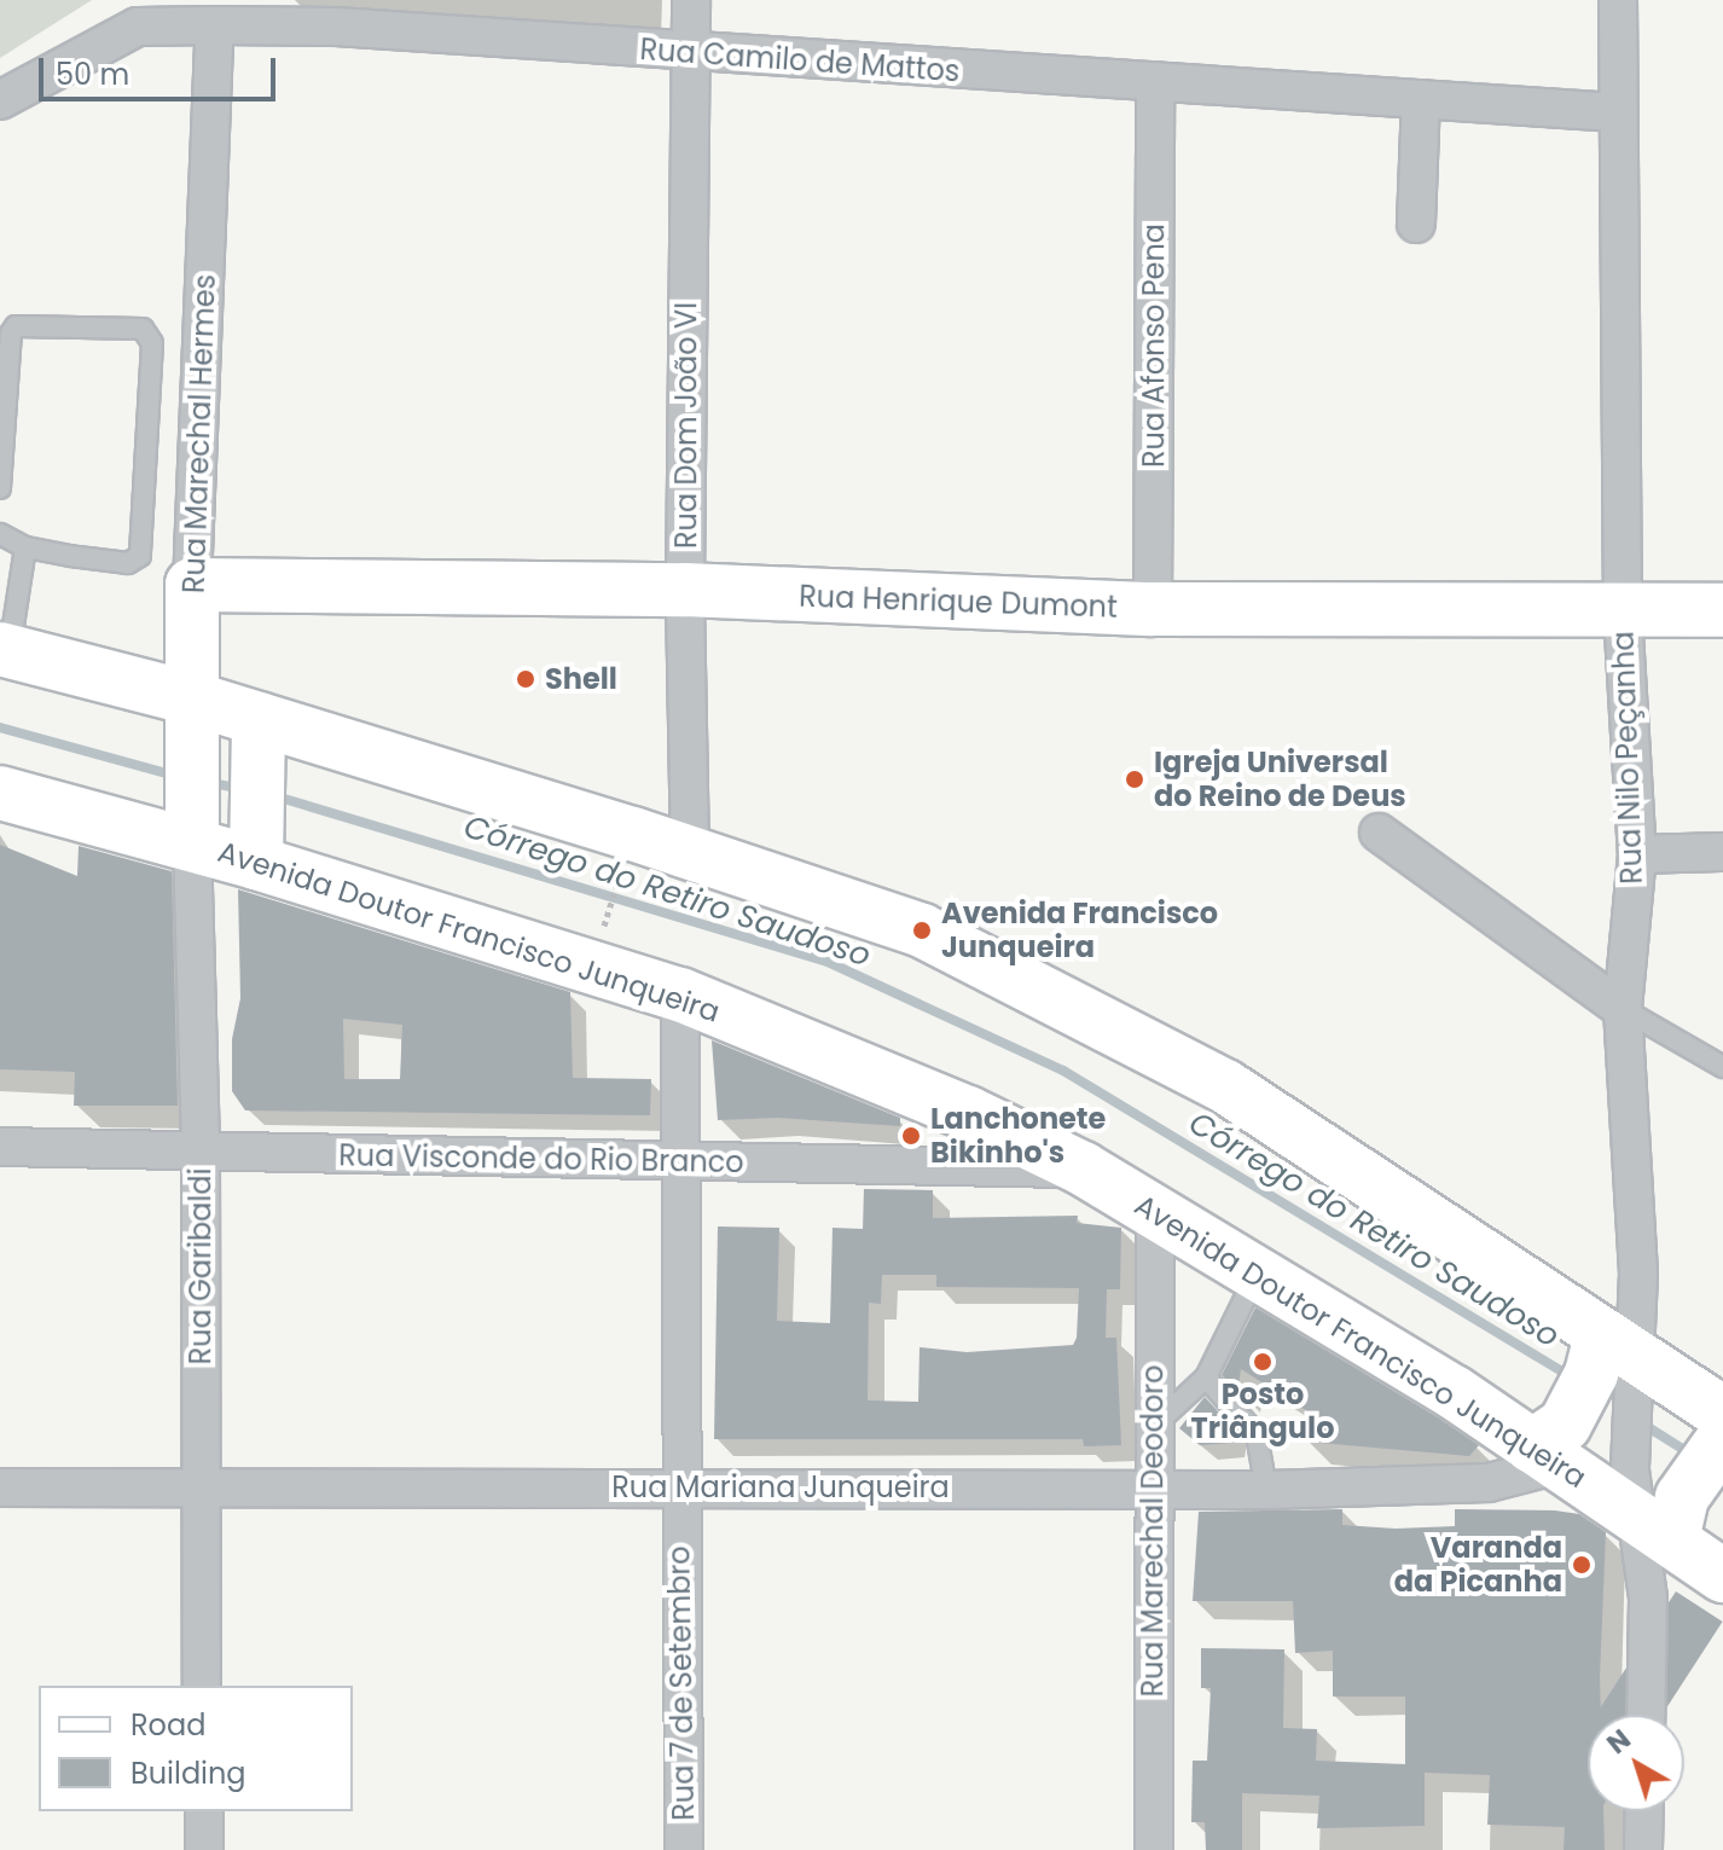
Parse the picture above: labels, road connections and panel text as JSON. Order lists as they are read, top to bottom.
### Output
{
  "streets": {
    "main road": ["Rua Marechal Hermes", "Rua Henrique Dumont", "Avenida Doutor Francisco Junqueira"],
    "street": [
      "Rua Camilo de Mattos",
      "Rua Afonso Pena",
      "Rua Dom João VI",
      "Rua Nilo Peçanha",
      "Rua Visconde do Rio Branco",
      "Rua Garibaldi",
      "Rua Mariana Junqueira",
      "Rua Marechal Deodoro",
      "Rua 7 de Setembro"
    ]
  },
  "crossings": [
    ["Rua Camilo de Mattos", "Rua Afonso Pena"],
    ["Rua Camilo de Mattos", "Rua Dom João VI"],
    ["Rua Camilo de Mattos", "Rua Marechal Hermes"],
    ["Rua Camilo de Mattos", "Rua Nilo Peçanha"],
    ["Rua Afonso Pena", "Rua Henrique Dumont"],
    ["Rua Dom João VI", "Rua Henrique Dumont"],
    ["Rua Marechal Hermes", "Rua Henrique Dumont"],
    ["Rua Marechal Hermes", "Avenida Doutor Francisco Junqueira"],
    ["Rua Marechal Hermes", "Rua Garibaldi"],
    ["Rua Henrique Dumont", "Rua Nilo Peçanha"],
    ["Rua Nilo Peçanha", "Avenida Doutor Francisco Junqueira"],
    ["Avenida Doutor Francisco Junqueira", "Rua Visconde do Rio Branco"],
    ["Avenida Doutor Francisco Junqueira", "Rua Garibaldi"],
    ["Avenida Doutor Francisco Junqueira", "Rua Mariana Junqueira"],
    ["Avenida Doutor Francisco Junqueira", "Rua Marechal Deodoro"],
    ["Avenida Doutor Francisco Junqueira", "Rua 7 de Setembro"],
    ["Rua Visconde do Rio Branco", "Rua Garibaldi"],
    ["Rua Visconde do Rio Branco", "Rua 7 de Setembro"],
    ["Rua Garibaldi", "Rua Mariana Junqueira"],
    ["Rua Mariana Junqueira", "Rua Marechal Deodoro"],
    ["Rua Mariana Junqueira", "Rua 7 de Setembro"]
  ],
  "water": ["Córrego do Retiro Saudoso"],
  "places": [
    "Shell",
    "Igreja Universal do Reino de Deus",
    "Avenida Francisco Junqueira",
    "Lanchonete Bikinho's",
    "Posto Triângulo",
    "Varanda da Picanha"
  ],
  "legend": ["Road", "Building"],
  "scale_bar": "50 m",
  "north": "top left"
}
